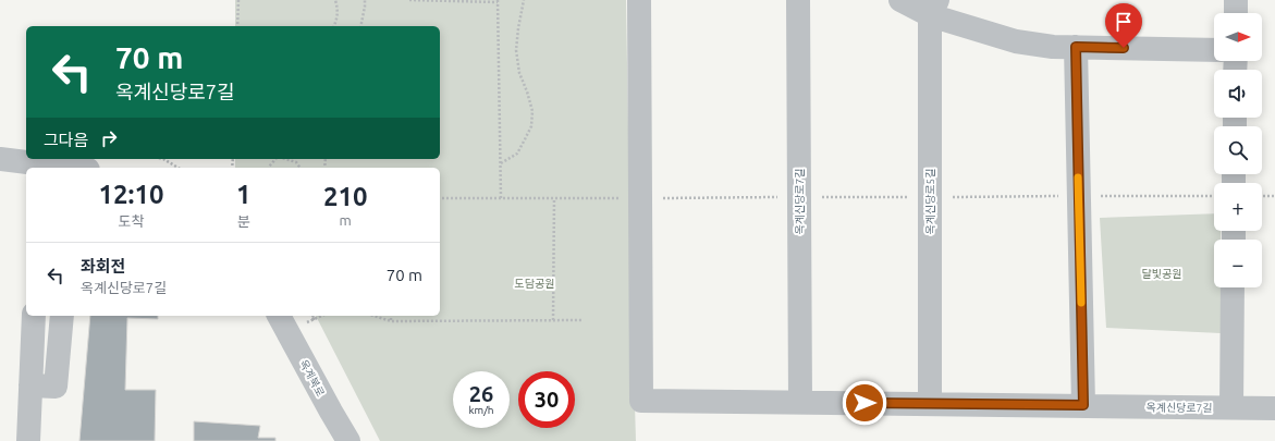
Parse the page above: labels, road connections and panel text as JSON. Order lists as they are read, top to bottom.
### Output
{
  "streets": {
    "street": ["옥계신당로7길", "옥계신당로5길", "옥계북로"]
  },
  "crossings": [
    ["옥계신당로7길", "옥계신당로5길"]
  ],
  "parks": ["달빛공원", "도담공원"],
  "north": "right",
  "page": {
    "map_buttons": ["+", "−"],
    "turn": ["70 m", "옥계신당로7길"],
    "then": "그다음",
    "eta": [
      "12:10",
      "도착",
      "1",
      "분",
      "210",
      "m"
    ],
    "list": [
      {
        "name": "좌회전",
        "note": "옥계신당로7길",
        "value": "70 m"
      }
    ],
    "speed": "26 km/h",
    "limit": "30"
  }
}
